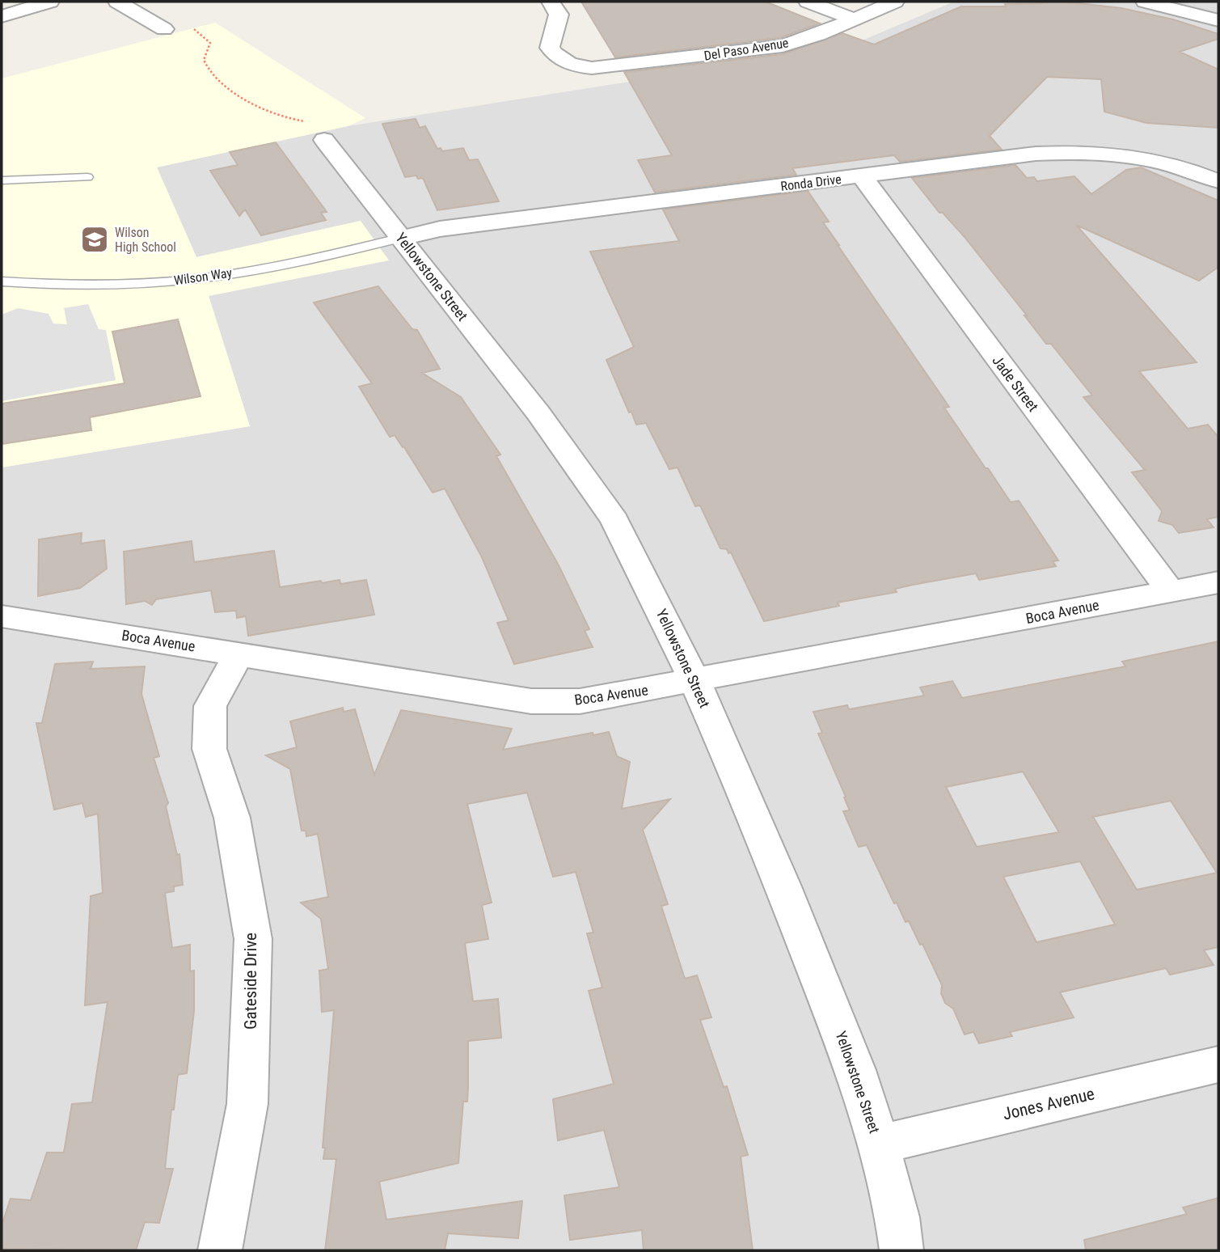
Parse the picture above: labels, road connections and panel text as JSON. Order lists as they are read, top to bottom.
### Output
{
  "streets": {
    "street": [
      "Del Paso Avenue",
      "Ronda Drive",
      "Yellowstone Street",
      "Jade Street",
      "Boca Avenue",
      "Gateside Drive",
      "Jones Avenue"
    ],
    "lane": ["Wilson Way"]
  },
  "crossings": [
    ["Ronda Drive", "Wilson Way"],
    ["Ronda Drive", "Yellowstone Street"],
    ["Ronda Drive", "Jade Street"],
    ["Wilson Way", "Yellowstone Street"],
    ["Yellowstone Street", "Boca Avenue"],
    ["Yellowstone Street", "Jones Avenue"],
    ["Jade Street", "Boca Avenue"],
    ["Boca Avenue", "Gateside Drive"]
  ],
  "places": {
    "school or university": ["Wilson High School"]
  }
}
